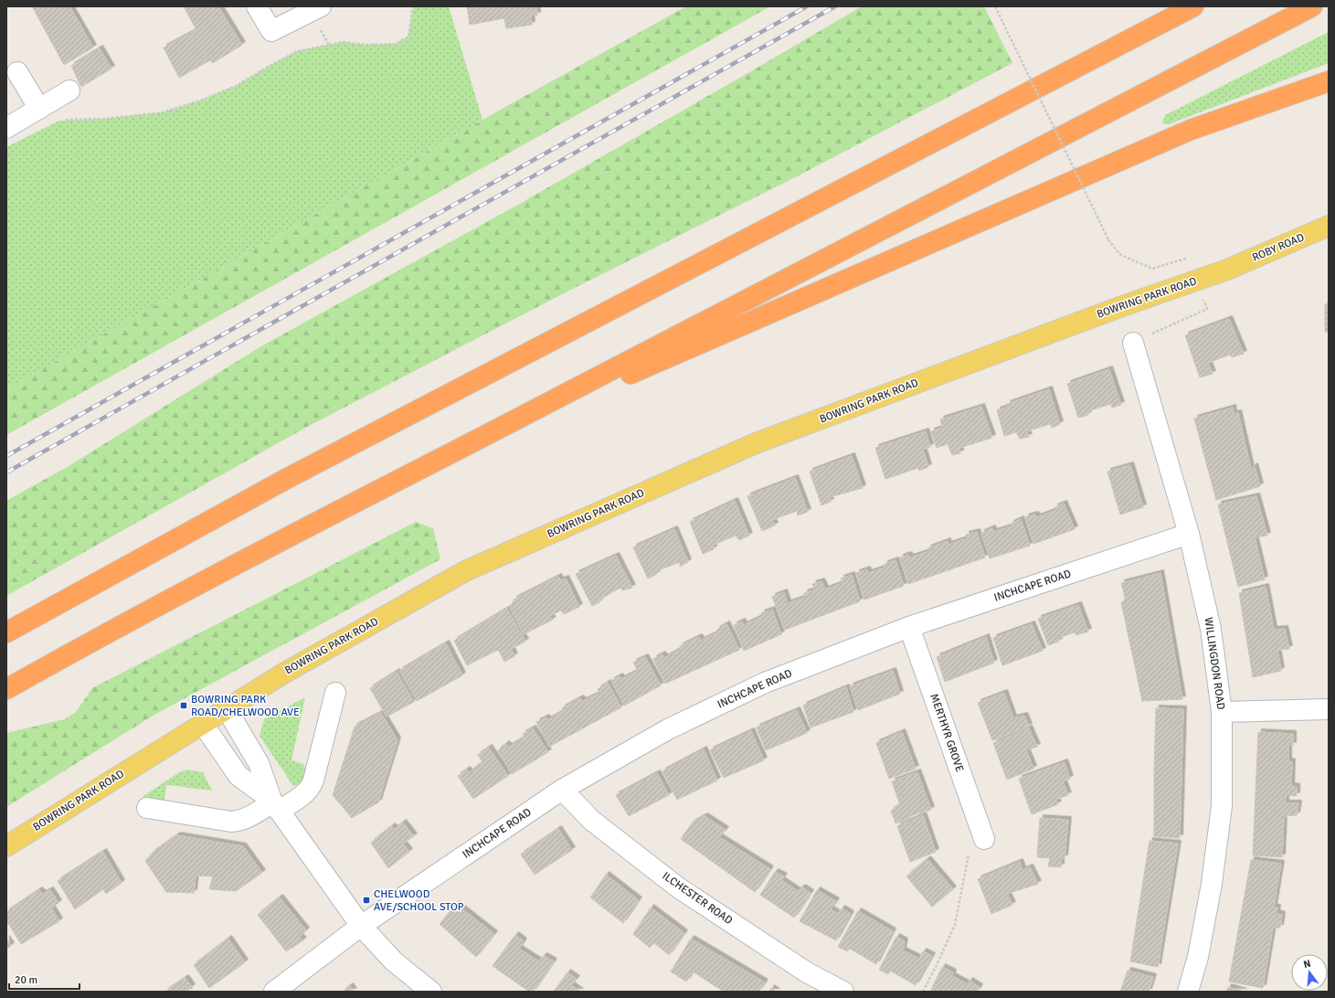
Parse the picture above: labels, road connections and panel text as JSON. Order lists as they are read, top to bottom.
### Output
{
  "streets": {
    "main road": ["ROBY ROAD", "BOWRING PARK ROAD"],
    "street": [
      "INCHCAPE ROAD",
      "WILLINGDON ROAD",
      "MERTHYR GROVE",
      "ILCHESTER ROAD"
    ]
  },
  "crossings": [
    ["ROBY ROAD", "BOWRING PARK ROAD"],
    ["INCHCAPE ROAD", "WILLINGDON ROAD"],
    ["INCHCAPE ROAD", "MERTHYR GROVE"],
    ["INCHCAPE ROAD", "ILCHESTER ROAD"]
  ],
  "places": {
    "transit": ["BOWRING PARK ROAD/CHELWOOD AVE", "CHELWOOD AVE/SCHOOL STOP"]
  },
  "scale_bar": "20 m",
  "north": "top"
}
